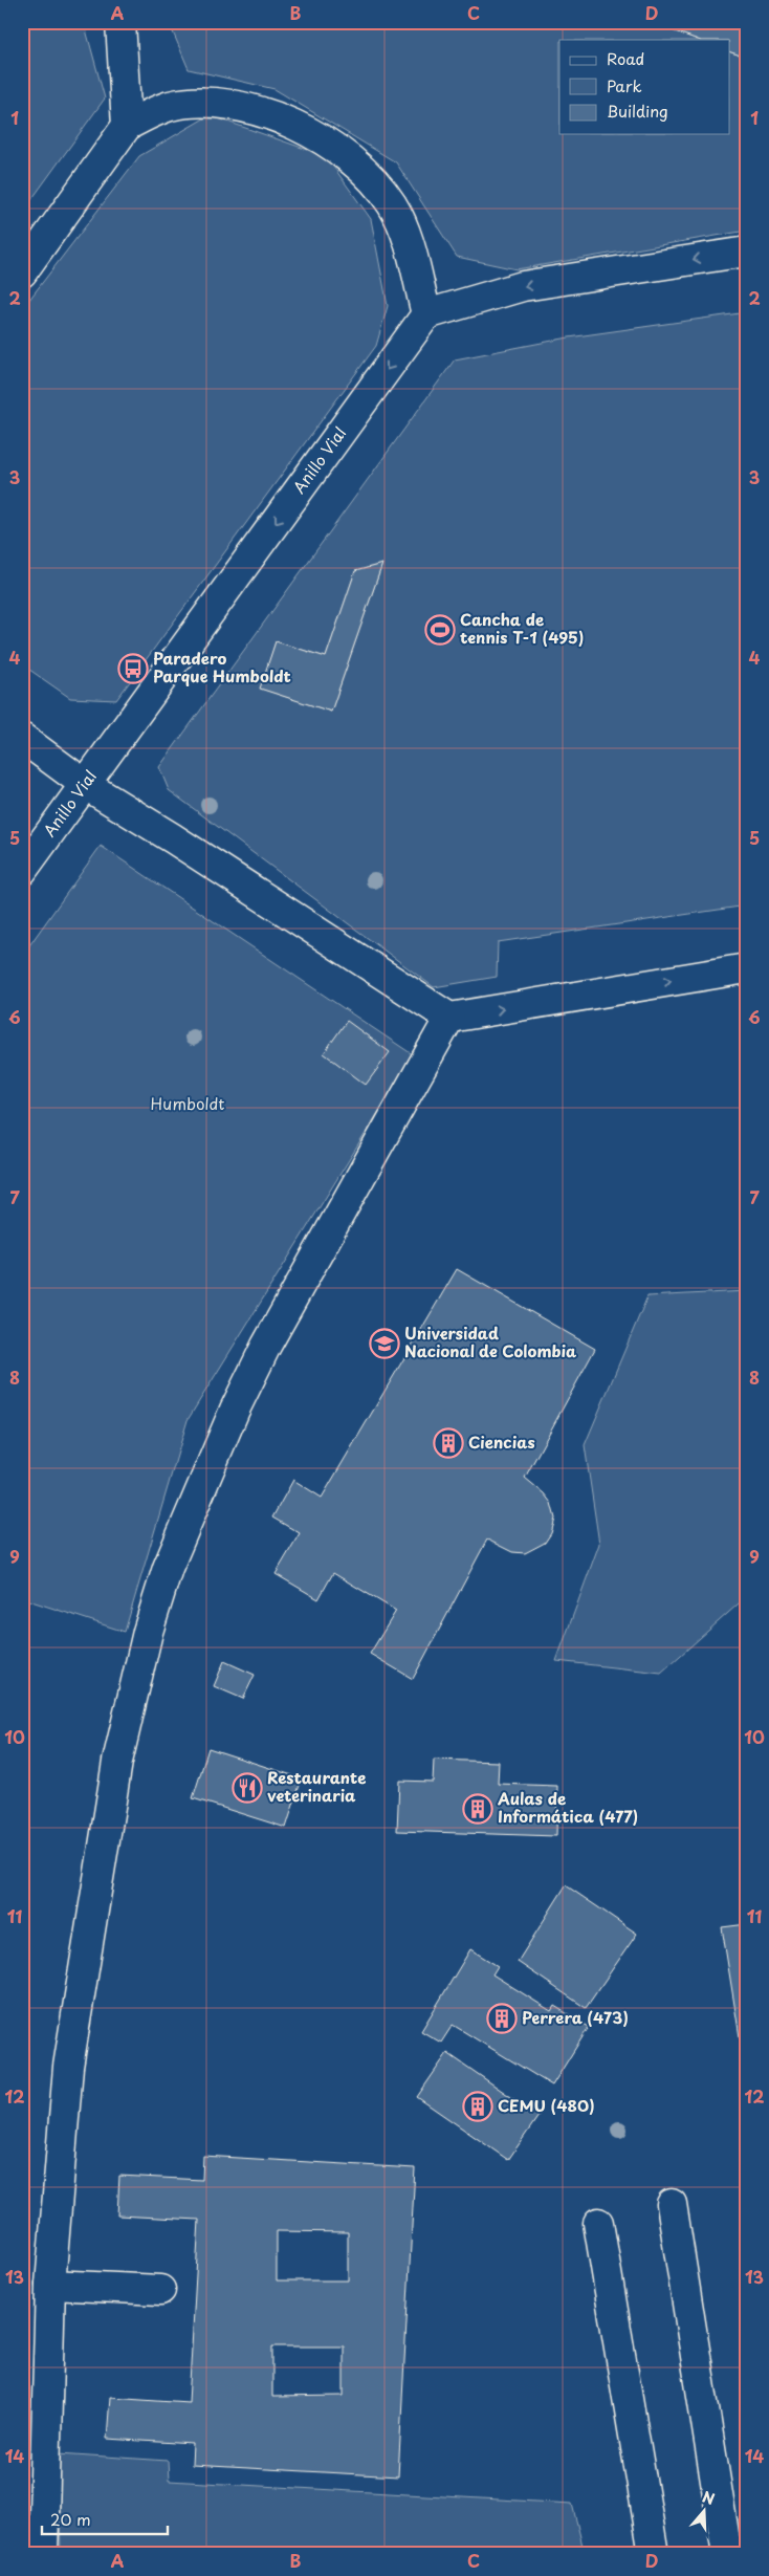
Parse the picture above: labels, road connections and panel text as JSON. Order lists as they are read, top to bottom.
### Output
{
  "streets": {
    "street": ["Anillo Vial"]
  },
  "one_way": ["Anillo Vial"],
  "parks": ["Humboldt"],
  "places": {
    "sports": ["Cancha de tennis T-1 (495)"],
    "bus stop": ["Paradero Parque Humboldt"],
    "school or university": ["Universidad Nacional de Colombia"],
    "building": [
      "Ciencias",
      "Aulas de Informática (477)",
      "Perrera (473)",
      "CEMU (480)"
    ],
    "restaurant": ["Restaurante veterinaria"]
  },
  "legend": ["Road", "Park", "Building"],
  "scale_bar": "20 m",
  "north": "top",
  "grid": {
    "columns": [
      "A",
      "B",
      "C",
      "D"
    ],
    "rows": [
      "1",
      "2",
      "3",
      "4",
      "5",
      "6",
      "7",
      "8",
      "9",
      "10",
      "11",
      "12",
      "13",
      "14"
    ]
  }
}
